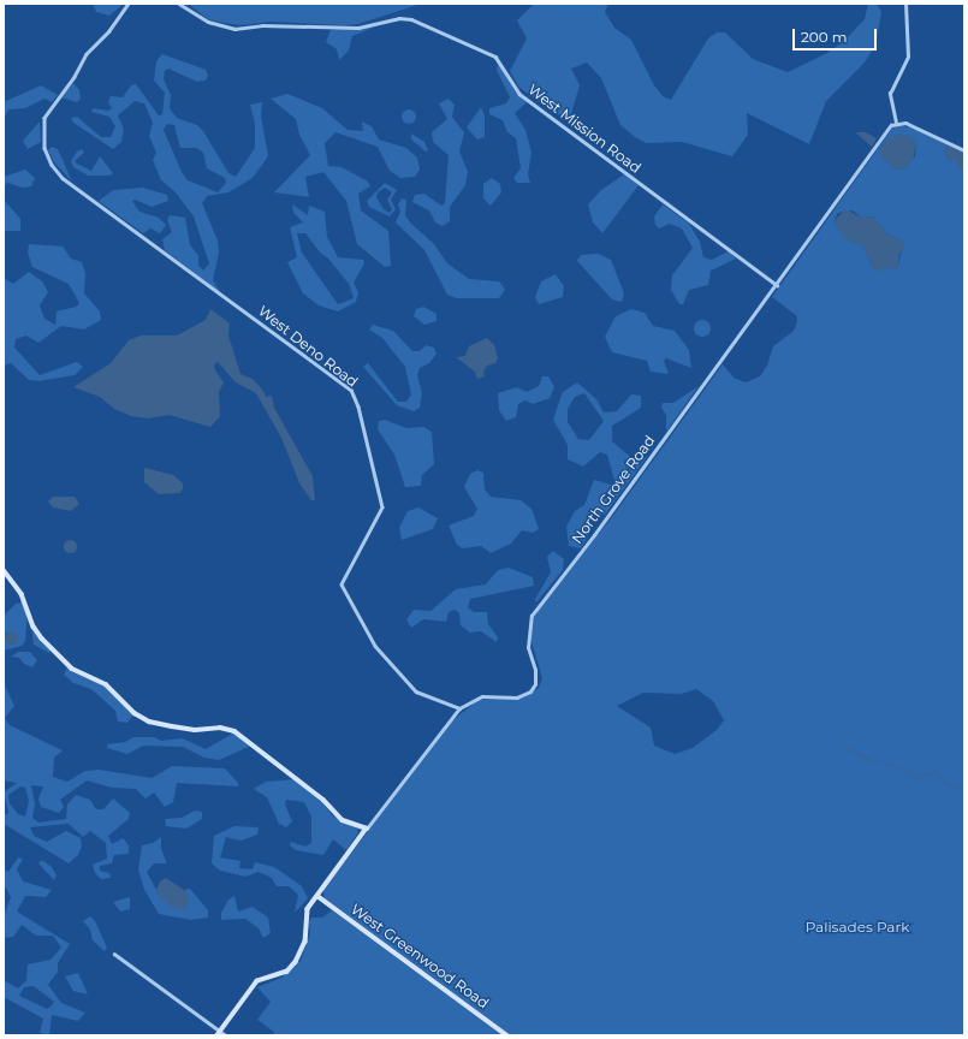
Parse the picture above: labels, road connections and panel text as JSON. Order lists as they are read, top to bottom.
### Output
{
  "streets": {
    "street": [
      "West Mission Road",
      "West Deno Road",
      "North Grove Road",
      "West Greenwood Road"
    ]
  },
  "crossings": [
    ["West Mission Road", "North Grove Road"],
    ["West Deno Road", "North Grove Road"]
  ],
  "parks": ["Palisades Park"],
  "scale_bar": "200 m"
}
